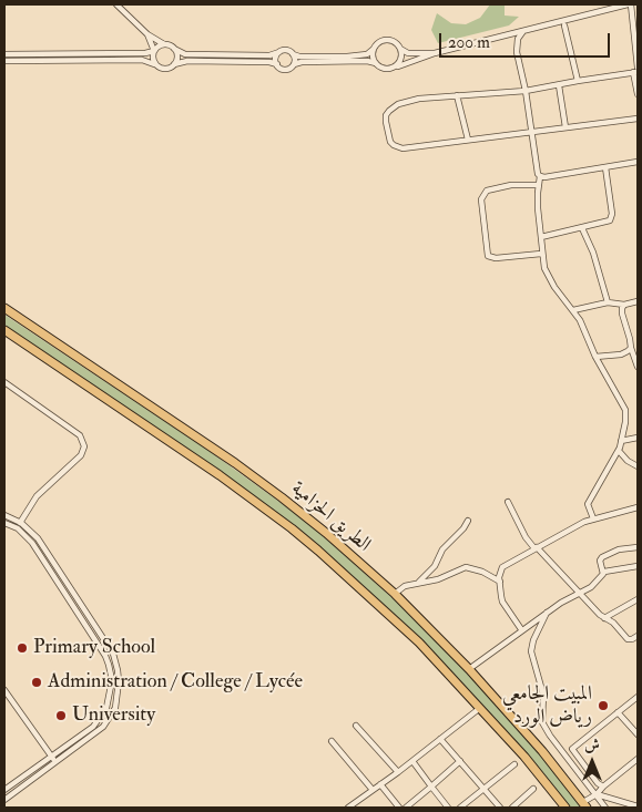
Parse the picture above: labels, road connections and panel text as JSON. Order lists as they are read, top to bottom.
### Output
{
  "streets": {
    "highway": ["الطريق الحزامية"]
  },
  "places": [
    "Primary School",
    "Administration / College / Lycée",
    "المبيت الجامعي رياض الورد",
    "University"
  ],
  "scale_bar": "200 m",
  "north": "top"
}
